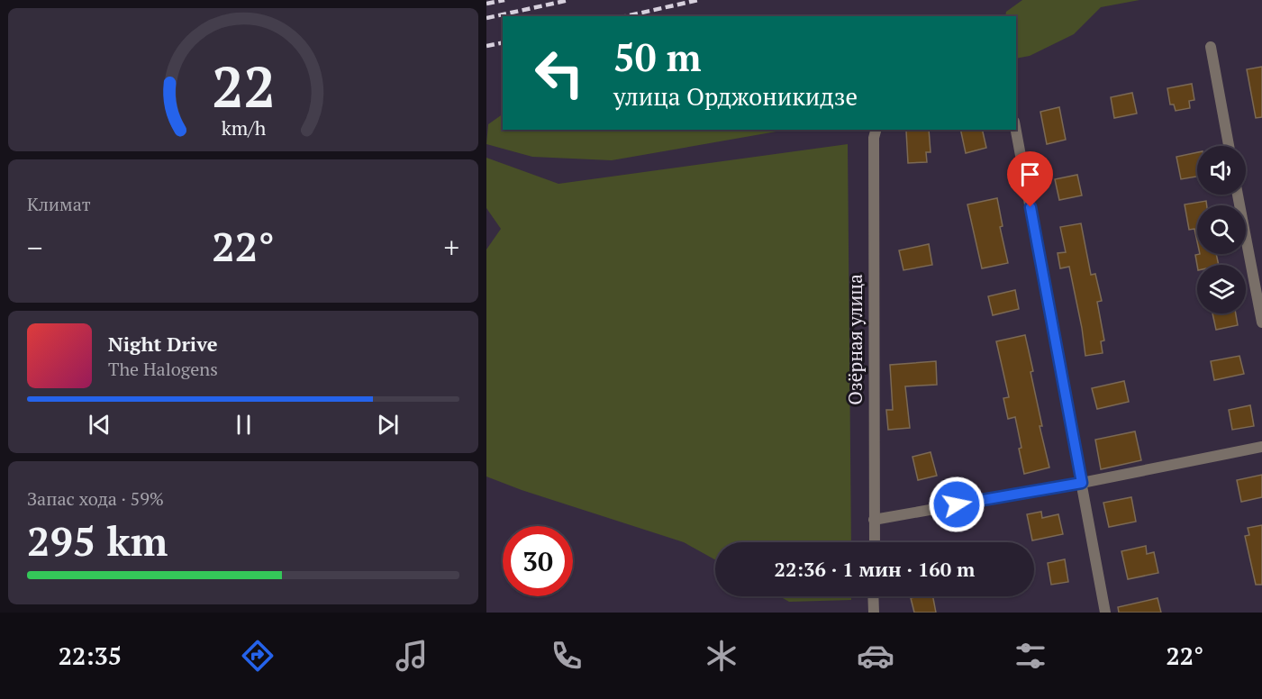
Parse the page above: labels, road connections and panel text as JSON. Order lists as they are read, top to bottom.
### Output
{
  "streets": {
    "street": ["Озёрная улица"]
  },
  "page": {
    "turn": ["50 m", "улица Орджоникидзе"],
    "tile": [
      "Климат",
      ["Запас хода · 59%", "295 km"]
    ],
    "heat": ["−", "22°", "+"],
    "song": ["Night Drive", "The Halogens"],
    "limit": "30",
    "trip": "22:36 · 1 мин · 160 m",
    "tabs": ["22:35", "22°"],
    "gauge": ["22", "km/h"]
  }
}
